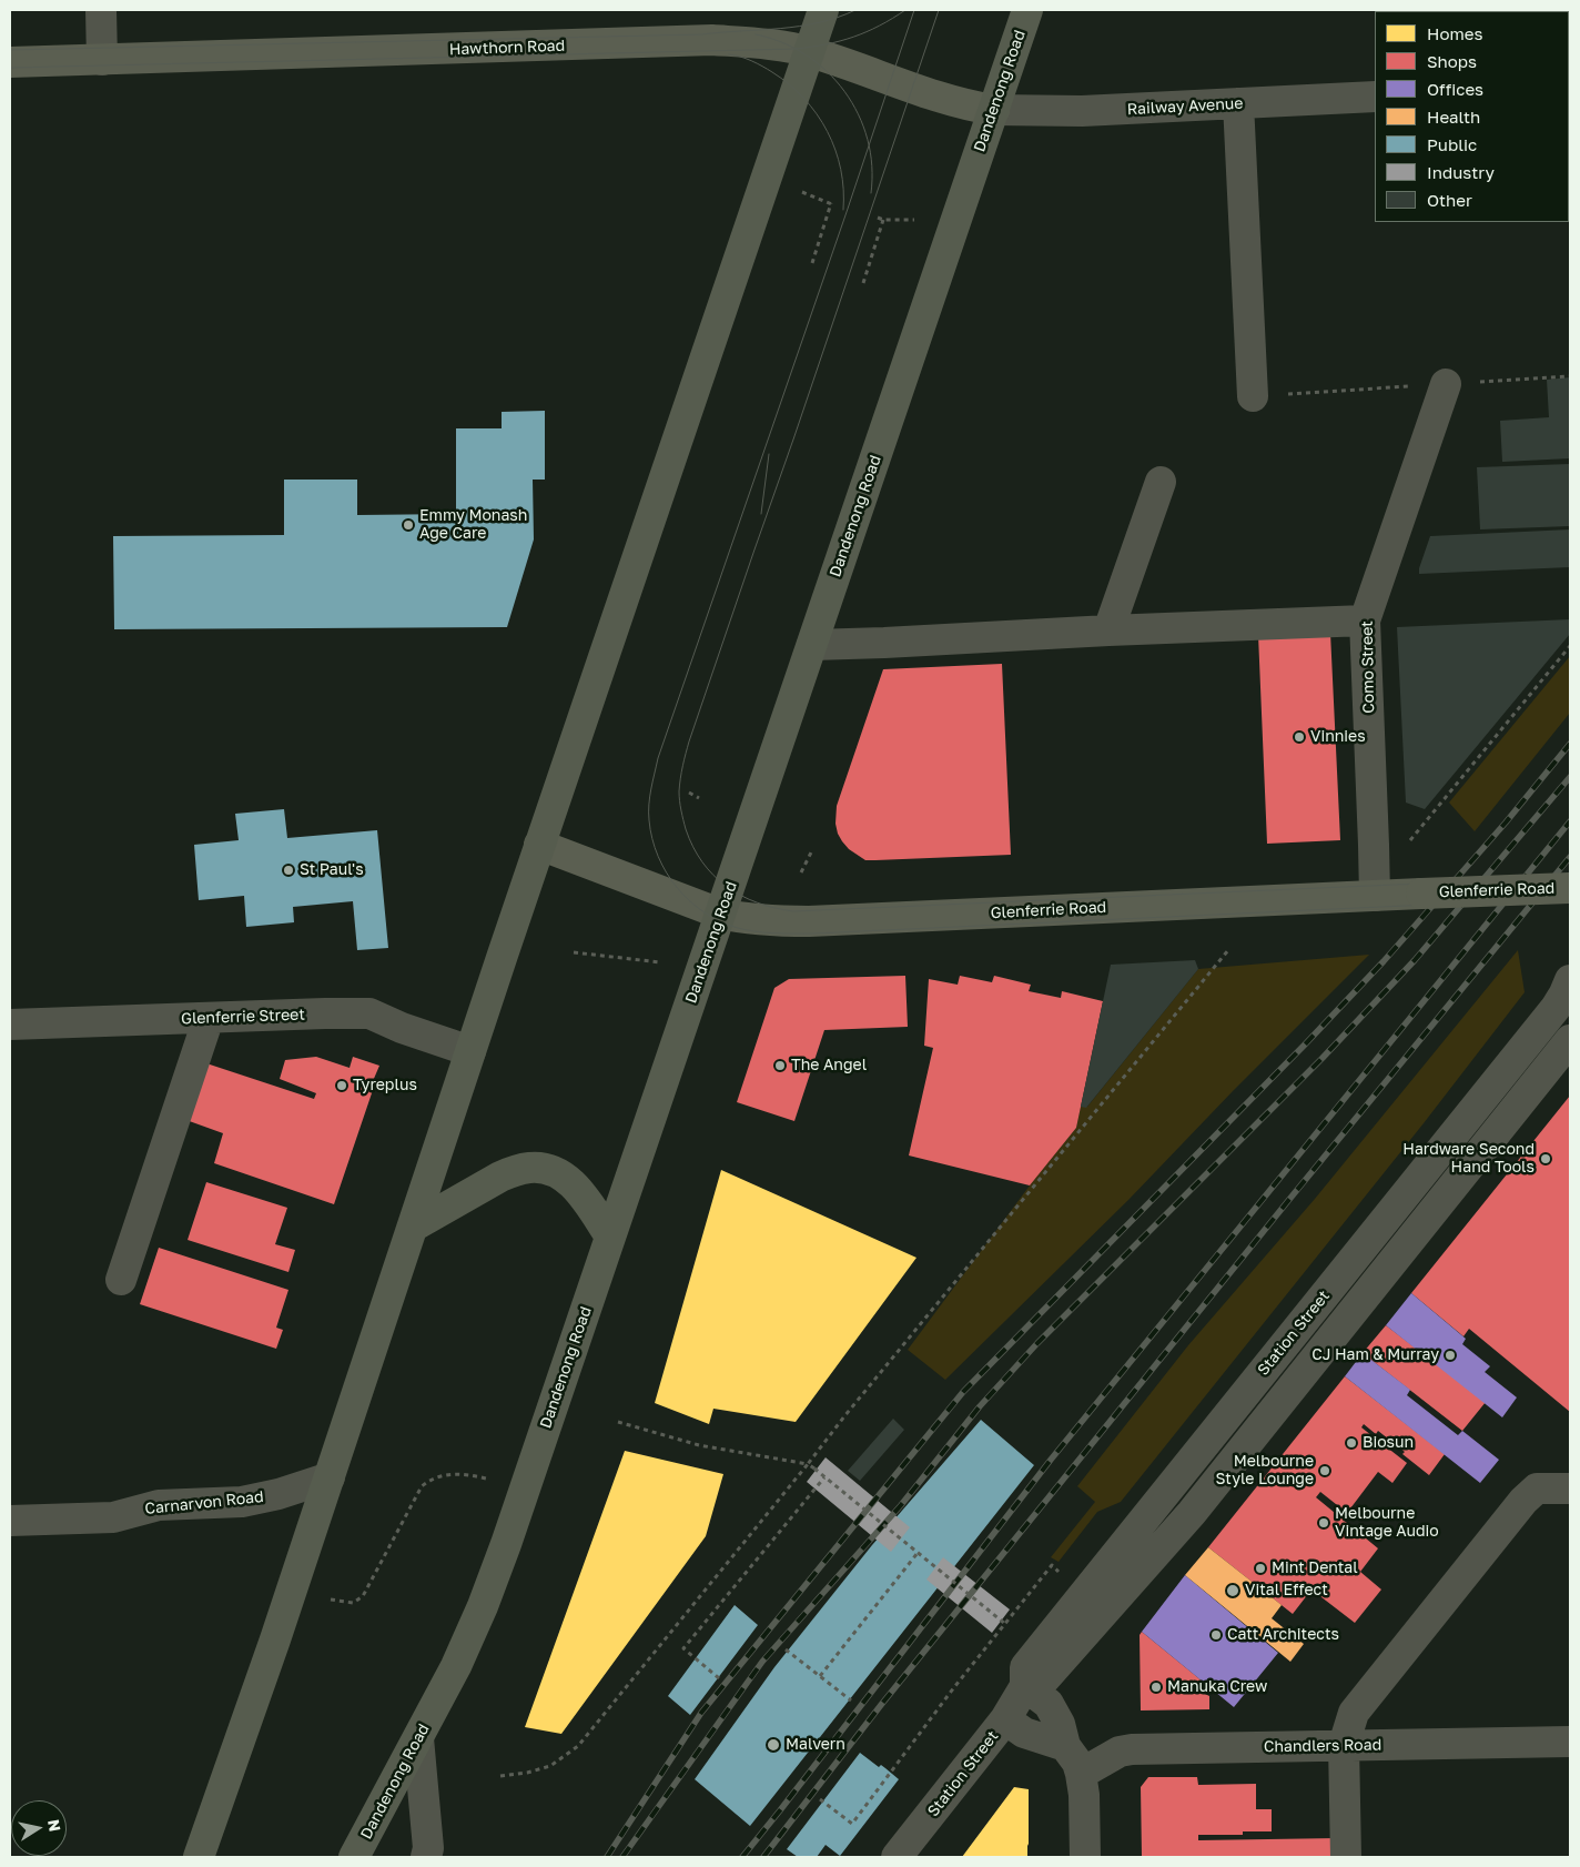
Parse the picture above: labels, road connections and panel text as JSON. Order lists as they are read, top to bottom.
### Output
{
  "streets": {
    "highway": ["Dandenong Road"],
    "main road": ["Hawthorn Road", "Glenferrie Road"],
    "street": [
      "Railway Avenue",
      "Como Street",
      "Glenferrie Street",
      "Station Street",
      "Carnarvon Road",
      "Chandlers Road"
    ]
  },
  "crossings": [
    ["Hawthorn Road", "Dandenong Road"],
    ["Hawthorn Road", "Railway Avenue"],
    ["Dandenong Road", "Railway Avenue"],
    ["Dandenong Road", "Glenferrie Road"],
    ["Como Street", "Glenferrie Road"]
  ],
  "places": [
    "Emmy Monash Age Care",
    "Vinnies",
    "St Paul's",
    "The Angel",
    "Tyreplus",
    "Hardware Second Hand Tools",
    "CJ Ham & Murray",
    "Biosun",
    "Melbourne Style Lounge",
    "Melbourne Vintage Audio",
    "Mint Dental",
    "Vital Effect",
    "Catt Architects",
    "Manuka Crew",
    "Malvern"
  ],
  "legend": [
    "Homes",
    "Shops",
    "Offices",
    "Health",
    "Public",
    "Industry",
    "Other"
  ],
  "north": "right"
}
